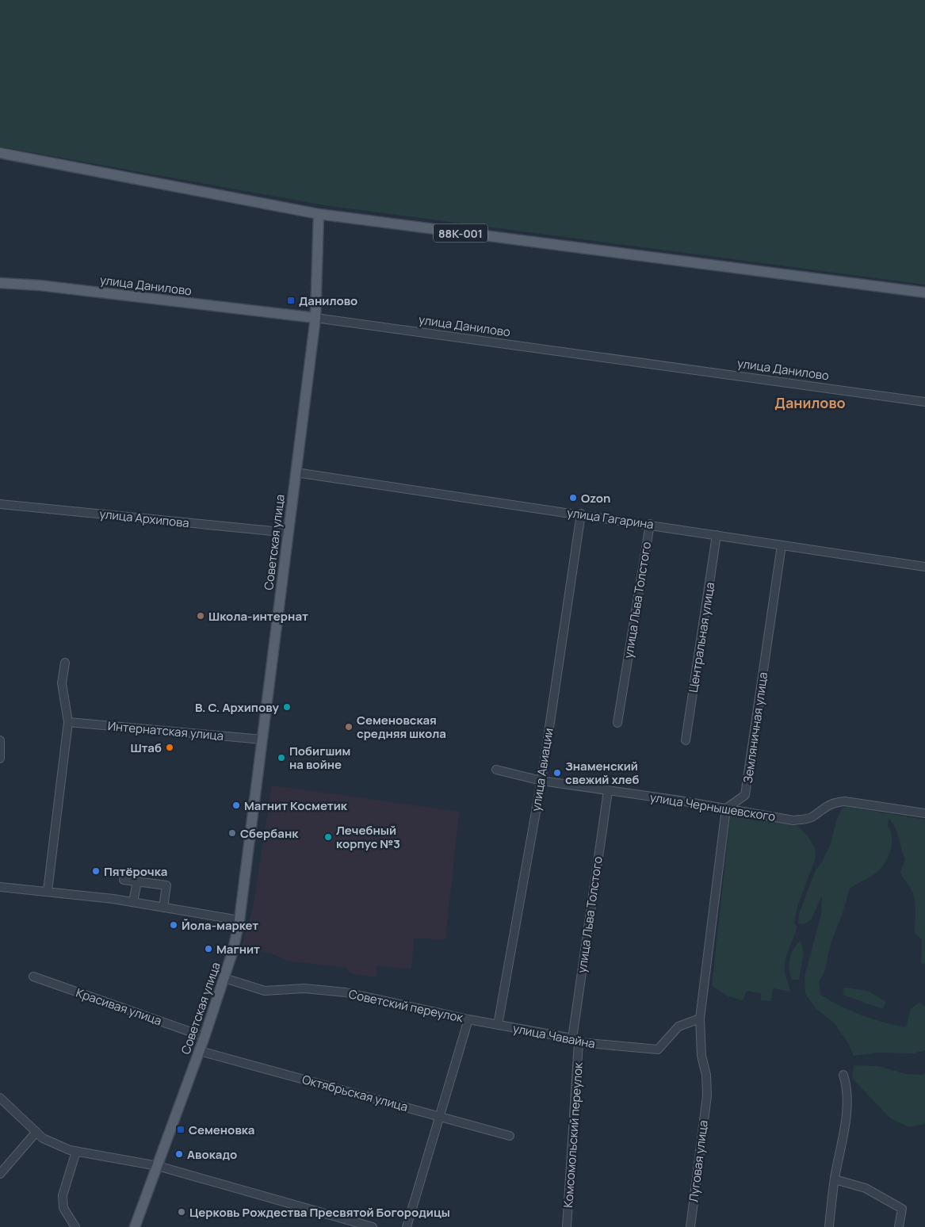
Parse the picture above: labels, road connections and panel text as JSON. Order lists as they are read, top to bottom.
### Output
{
  "streets": {
    "main road": ["88К-001", "улица Данилово", "Советская улица"],
    "street": [
      "улица Архипова",
      "улица Гагарина",
      "улица Льва Толстого",
      "Центральная улица",
      "Земляничная улица",
      "Интернатская улица",
      "улица Авиации",
      "улица Чернышевского",
      "Советский переулок",
      "Красивая улица",
      "улица Чавайна",
      "Октябрьская улица",
      "Комсомольский переулок",
      "Луговая улица"
    ]
  },
  "crossings": [
    ["88К-001", "Советская улица"],
    ["улица Данилово", "Советская улица"],
    ["улица Архипова", "Советская улица"],
    ["улица Гагарина", "Советская улица"],
    ["улица Гагарина", "улица Льва Толстого"],
    ["улица Гагарина", "Центральная улица"],
    ["улица Гагарина", "Земляничная улица"],
    ["улица Гагарина", "улица Авиации"],
    ["Советская улица", "Интернатская улица"],
    ["Советская улица", "Советский переулок"],
    ["Советская улица", "Красивая улица"],
    ["Советская улица", "Октябрьская улица"],
    ["улица Льва Толстого", "улица Чернышевского"],
    ["улица Льва Толстого", "улица Чавайна"],
    ["улица Льва Толстого", "Комсомольский переулок"],
    ["Земляничная улица", "улица Чернышевского"],
    ["улица Авиации", "улица Чернышевского"],
    ["улица Авиации", "улица Чавайна"],
    ["Советский переулок", "улица Чавайна"],
    ["Советский переулок", "Октябрьская улица"],
    ["улица Чавайна", "Комсомольский переулок"],
    ["улица Чавайна", "Луговая улица"]
  ],
  "districts": ["Данилово"],
  "places": {
    "transit": ["Данилово", "Семеновка"],
    "other": [
      "Ozon",
      "Школа-интернат",
      "В. С. Архипову",
      "Семеновская средняя школа",
      "Штаб",
      "Побигшим на войне",
      "Знаменский свежий хлеб",
      "Магнит Косметик",
      "Сбербанк",
      "Лечебный корпус №3",
      "Пятёрочка",
      "Йола-маркет",
      "Магнит",
      "Авокадо",
      "Церковь Рождества Пресвятой Богородицы"
    ]
  }
}
